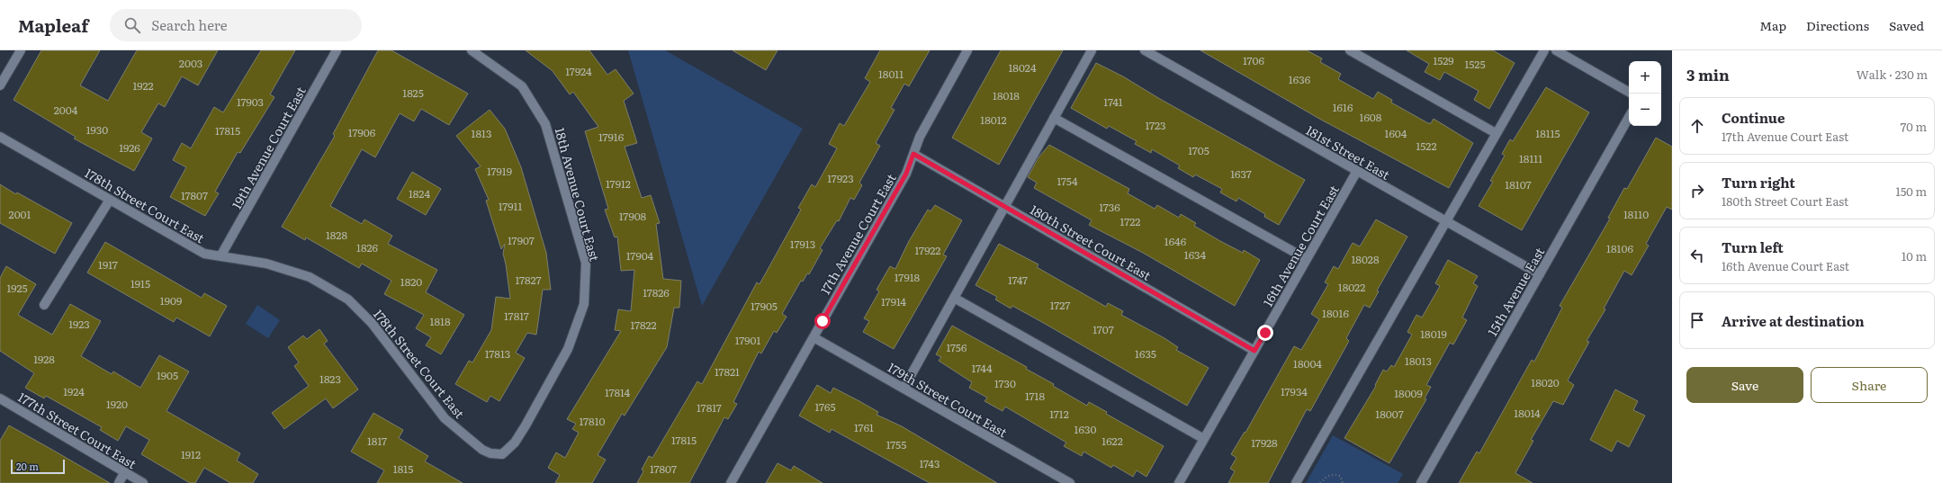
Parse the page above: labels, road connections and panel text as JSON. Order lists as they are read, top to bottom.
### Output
{
  "streets": {
    "street": [
      "19th Avenue Court East",
      "181st Street East",
      "18th Avenue Court East",
      "178th Street Court East",
      "17th Avenue Court East",
      "180th Street Court East",
      "16th Avenue Court East",
      "15th Avenue East",
      "179th Street Court East",
      "177th Street Court East"
    ]
  },
  "crossings": [
    ["19th Avenue Court East", "178th Street Court East"],
    ["181st Street East", "16th Avenue Court East"],
    ["181st Street East", "15th Avenue East"],
    ["18th Avenue Court East", "178th Street Court East"],
    ["17th Avenue Court East", "180th Street Court East"],
    ["17th Avenue Court East", "179th Street Court East"],
    ["180th Street Court East", "16th Avenue Court East"]
  ],
  "house_numbers": [
    "1706",
    "1529",
    "2003",
    "1525",
    "18024",
    "17924",
    "18011",
    "1636",
    "1922",
    "1825",
    "18018",
    "17903",
    "1741",
    "1616",
    "2004",
    "1608",
    "18012",
    "1723",
    "1930",
    "17815",
    "17906",
    "1813",
    "1604",
    "18115",
    "17916",
    "1522",
    "1926",
    "1705",
    "18111",
    "17919",
    "1637",
    "17923",
    "1754",
    "17912",
    "18107",
    "1824",
    "17807",
    "17911",
    "1736",
    "2001",
    "18110",
    "17908",
    "1722",
    "1828",
    "17907",
    "1646",
    "17913",
    "1826",
    "18106",
    "17922",
    "1634",
    "17904",
    "18028",
    "1917",
    "17918",
    "17827",
    "1747",
    "1820",
    "1915",
    "18022",
    "1925",
    "17826",
    "1909",
    "17914",
    "1727",
    "17905",
    "18016",
    "17817",
    "1818",
    "1923",
    "17822",
    "1707",
    "18019",
    "17901",
    "1756",
    "17813",
    "1635",
    "1928",
    "18013",
    "18004",
    "1744",
    "17821",
    "1905",
    "1823",
    "18020",
    "1730",
    "1924",
    "17934",
    "17814",
    "18009",
    "1718",
    "1920",
    "1765",
    "17817",
    "18014",
    "1712",
    "18007",
    "17810",
    "1761",
    "1630",
    "17815",
    "1817",
    "1622",
    "17928",
    "1755",
    "1912",
    "1743",
    "1815",
    "17807"
  ],
  "scale_bar": "20 m",
  "page": {
    "header": "Mapleaf",
    "search": "Search here",
    "nav": ["Map", "Directions", "Saved"],
    "heading": ["3 min", "Walk · 230 m"],
    "map_buttons": ["+", "−"],
    "list": [
      ["Continue", "17th Avenue Court East", "70 m"],
      ["Turn right", "180th Street Court East", "150 m"],
      ["Turn left", "16th Avenue Court East", "10 m"],
      "Arrive at destination"
    ],
    "buttons": ["Save", "Share"],
    "scale": "20 m"
  }
}
